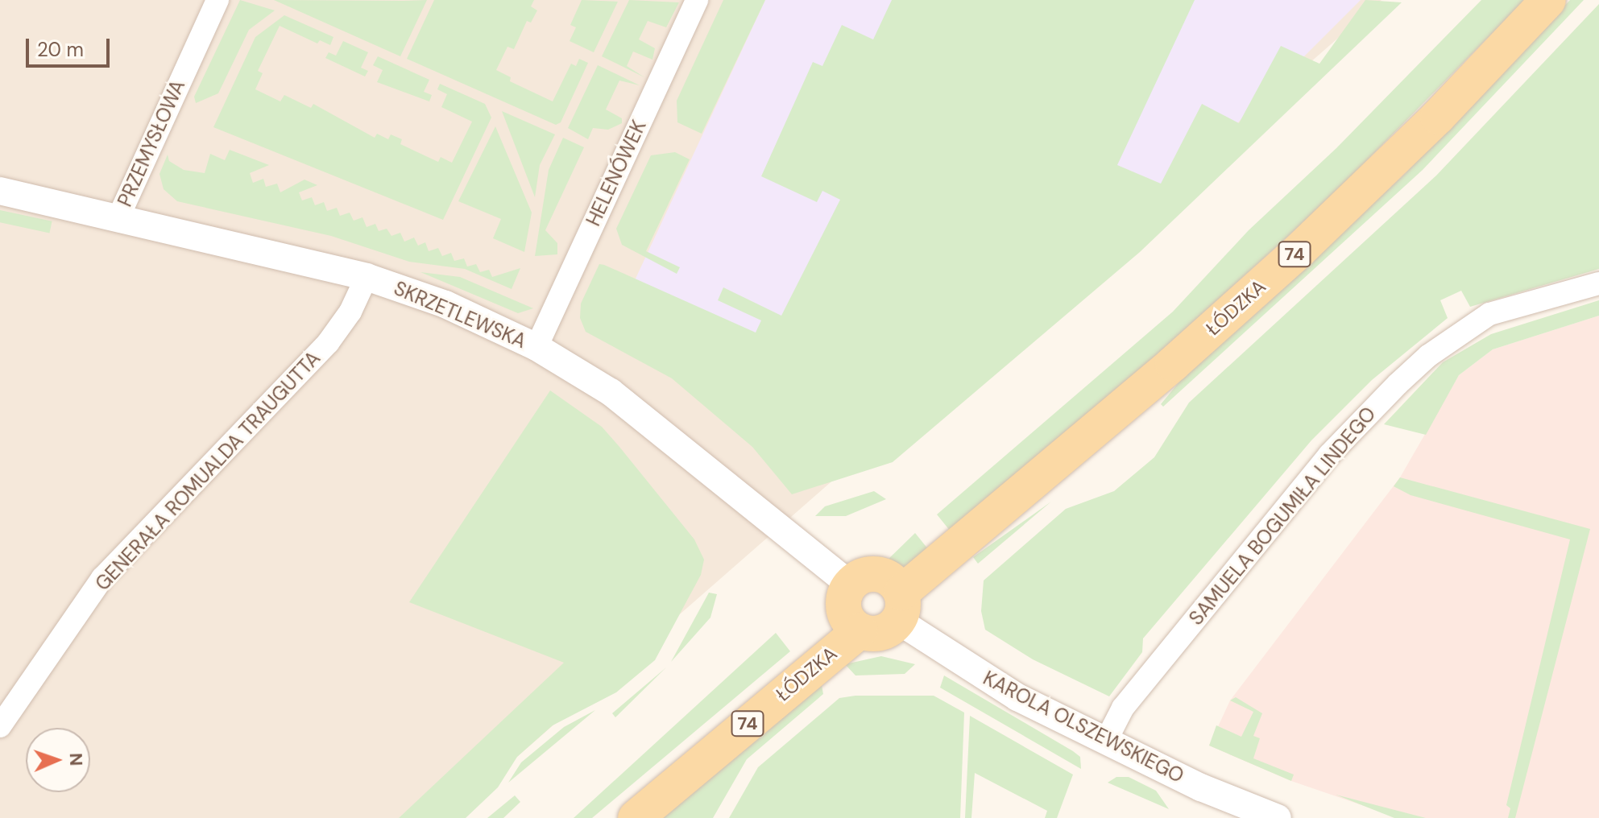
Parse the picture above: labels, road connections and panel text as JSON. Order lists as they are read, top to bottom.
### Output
{
  "streets": {
    "main road": ["74", "ŁÓDZKA"],
    "street": [
      "PRZEMYSŁOWA",
      "HELENÓWEK",
      "SKRZETLEWSKA",
      "GENERAŁA ROMUALDA TRAUGUTTA",
      "SAMUELA BOGUMIŁA LINDEGO",
      "KAROLA OLSZEWSKIEGO"
    ]
  },
  "crossings": [
    ["PRZEMYSŁOWA", "SKRZETLEWSKA"],
    ["HELENÓWEK", "SKRZETLEWSKA"],
    ["74", "ŁÓDZKA"],
    ["74", "SKRZETLEWSKA"],
    ["74", "KAROLA OLSZEWSKIEGO"],
    ["ŁÓDZKA", "SKRZETLEWSKA"],
    ["ŁÓDZKA", "KAROLA OLSZEWSKIEGO"],
    ["SKRZETLEWSKA", "GENERAŁA ROMUALDA TRAUGUTTA"],
    ["SKRZETLEWSKA", "KAROLA OLSZEWSKIEGO"],
    ["SAMUELA BOGUMIŁA LINDEGO", "KAROLA OLSZEWSKIEGO"]
  ],
  "scale_bar": "20 m",
  "north": "right"
}
